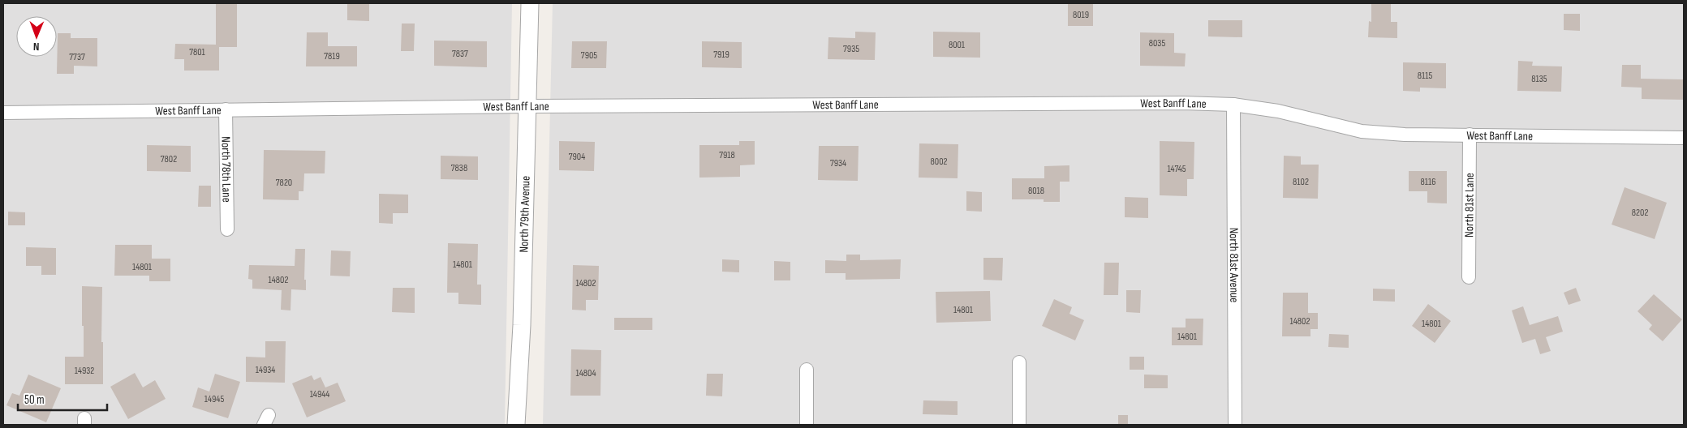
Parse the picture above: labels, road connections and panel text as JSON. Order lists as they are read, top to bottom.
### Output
{
  "streets": {
    "street": [
      "West Banff Lane",
      "North 78th Lane",
      "North 81st Lane",
      "North 79th Avenue",
      "North 81st Avenue"
    ]
  },
  "crossings": [
    ["West Banff Lane", "North 78th Lane"],
    ["West Banff Lane", "North 81st Lane"],
    ["West Banff Lane", "North 79th Avenue"],
    ["West Banff Lane", "North 81st Avenue"]
  ],
  "house_numbers": [
    "8019",
    "8035",
    "8001",
    "7935",
    "7801",
    "7837",
    "7919",
    "7905",
    "7819",
    "7737",
    "8115",
    "8135",
    "7918",
    "7904",
    "7802",
    "8002",
    "7934",
    "7838",
    "14745",
    "8102",
    "8116",
    "7820",
    "8018",
    "8202",
    "14801",
    "14801",
    "14802",
    "14802",
    "14801",
    "14802",
    "14801",
    "14801",
    "14934",
    "14932",
    "14804",
    "14944",
    "14945"
  ],
  "scale_bar": "50 m",
  "north": "bottom"
}
